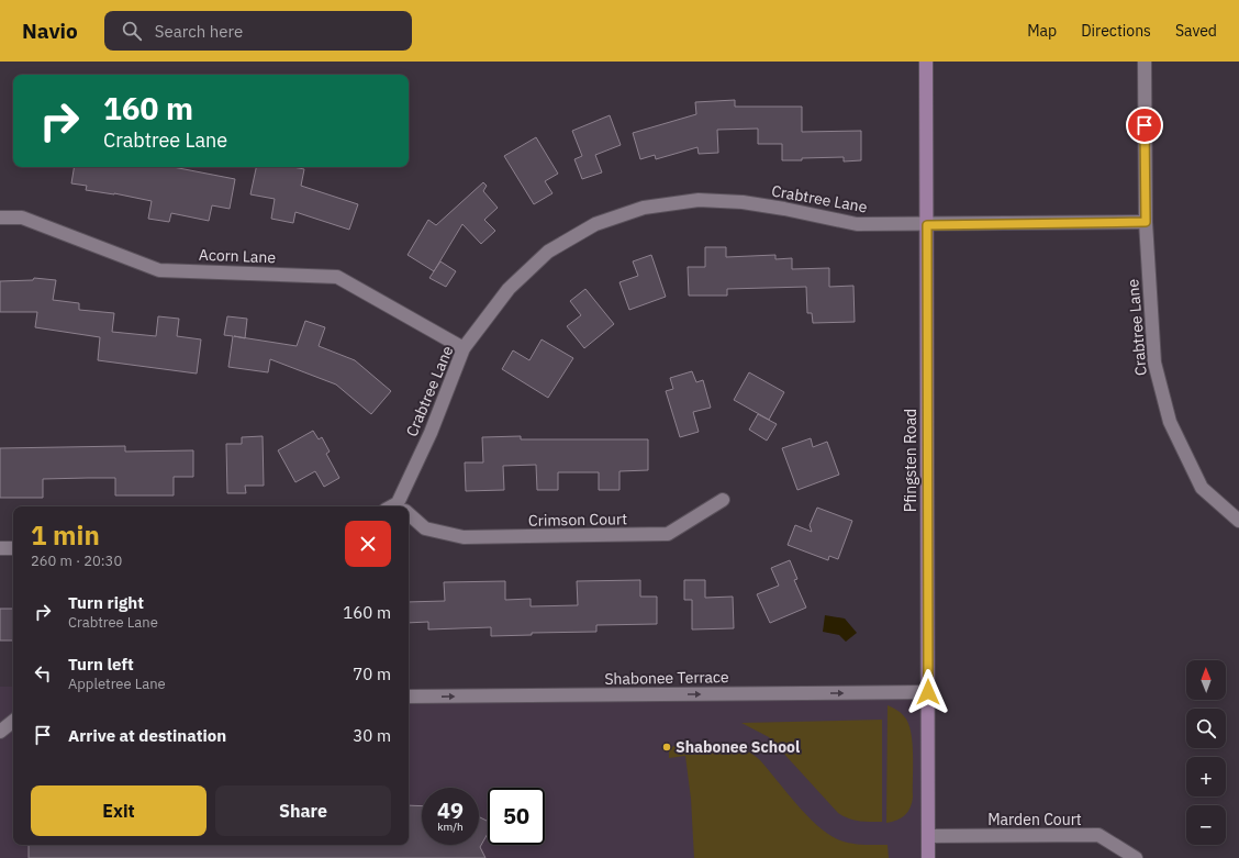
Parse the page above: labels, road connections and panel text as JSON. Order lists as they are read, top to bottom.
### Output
{
  "streets": {
    "main road": ["Pfingsten Road"],
    "street": [
      "Crabtree Lane",
      "Acorn Lane",
      "Crimson Court",
      "Shabonee Terrace",
      "Marden Court"
    ]
  },
  "crossings": [
    ["Crabtree Lane", "Acorn Lane"],
    ["Crabtree Lane", "Pfingsten Road"],
    ["Pfingsten Road", "Shabonee Terrace"],
    ["Pfingsten Road", "Marden Court"]
  ],
  "one_way": ["Shabonee Terrace"],
  "places": ["Shabonee School"],
  "north": "top",
  "page": {
    "header": "Navio",
    "search": "Search here",
    "nav": ["Map", "Directions", "Saved"],
    "turn": ["160 m", "Crabtree Lane"],
    "heading": ["1 min", "260 m · 20:30"],
    "list": [
      {
        "name": "Turn right",
        "note": "Crabtree Lane",
        "value": "160 m"
      },
      {
        "name": "Turn left",
        "note": "Appletree Lane",
        "value": "70 m"
      },
      {
        "name": "Arrive at destination",
        "value": "30 m"
      }
    ],
    "map_buttons": ["+", "−"],
    "buttons": ["Exit", "Share"],
    "speed": "49 km/h",
    "limit": "50"
  }
}
